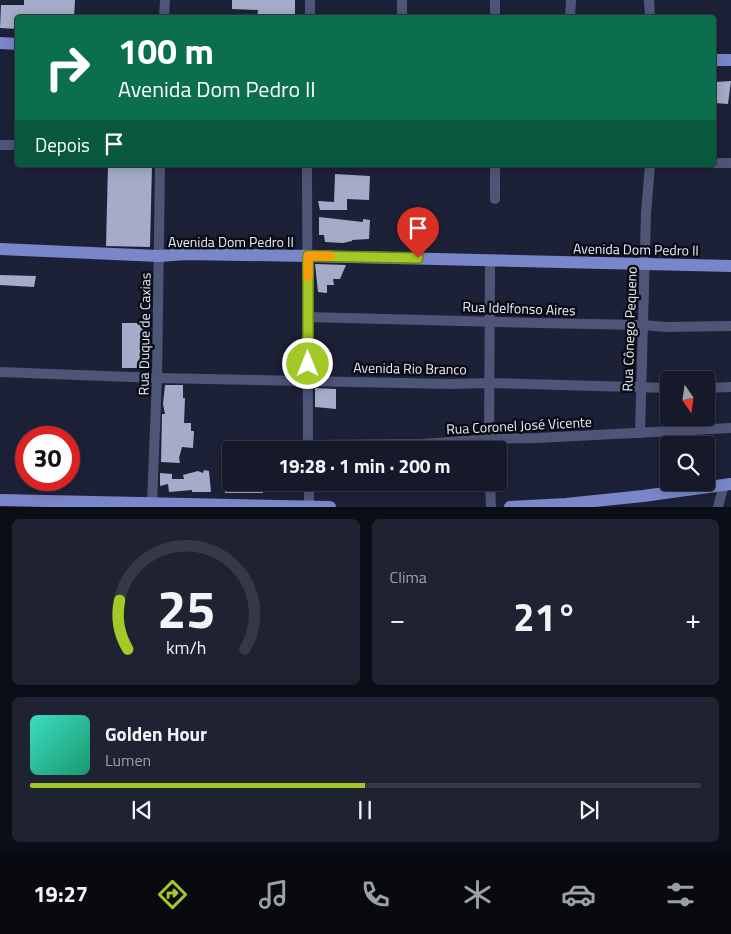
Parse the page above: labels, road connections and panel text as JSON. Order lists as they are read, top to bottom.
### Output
{
  "streets": {
    "main road": ["Avenida Dom Pedro II"],
    "street": [
      "Rua Idelfonso Aires",
      "Rua Cônego Pequeno",
      "Rua Duque de Caxias",
      "Avenida Rio Branco",
      "Rua Coronel José Vicente"
    ]
  },
  "crossings": [
    ["Avenida Dom Pedro II", "Rua Cônego Pequeno"],
    ["Avenida Dom Pedro II", "Rua Duque de Caxias"],
    ["Rua Idelfonso Aires", "Rua Cônego Pequeno"],
    ["Rua Cônego Pequeno", "Avenida Rio Branco"],
    ["Rua Cônego Pequeno", "Rua Coronel José Vicente"],
    ["Rua Duque de Caxias", "Avenida Rio Branco"]
  ],
  "north": "bottom",
  "page": {
    "turn": ["100 m", "Avenida Dom Pedro II"],
    "then": "Depois",
    "limit": "30",
    "trip": "19:28 · 1 min · 200 m",
    "tile": "Clima",
    "heat": ["−", "21°", "+"],
    "song": ["Golden Hour", "Lumen"],
    "tabs": "19:27",
    "gauge": ["25", "km/h"]
  }
}
